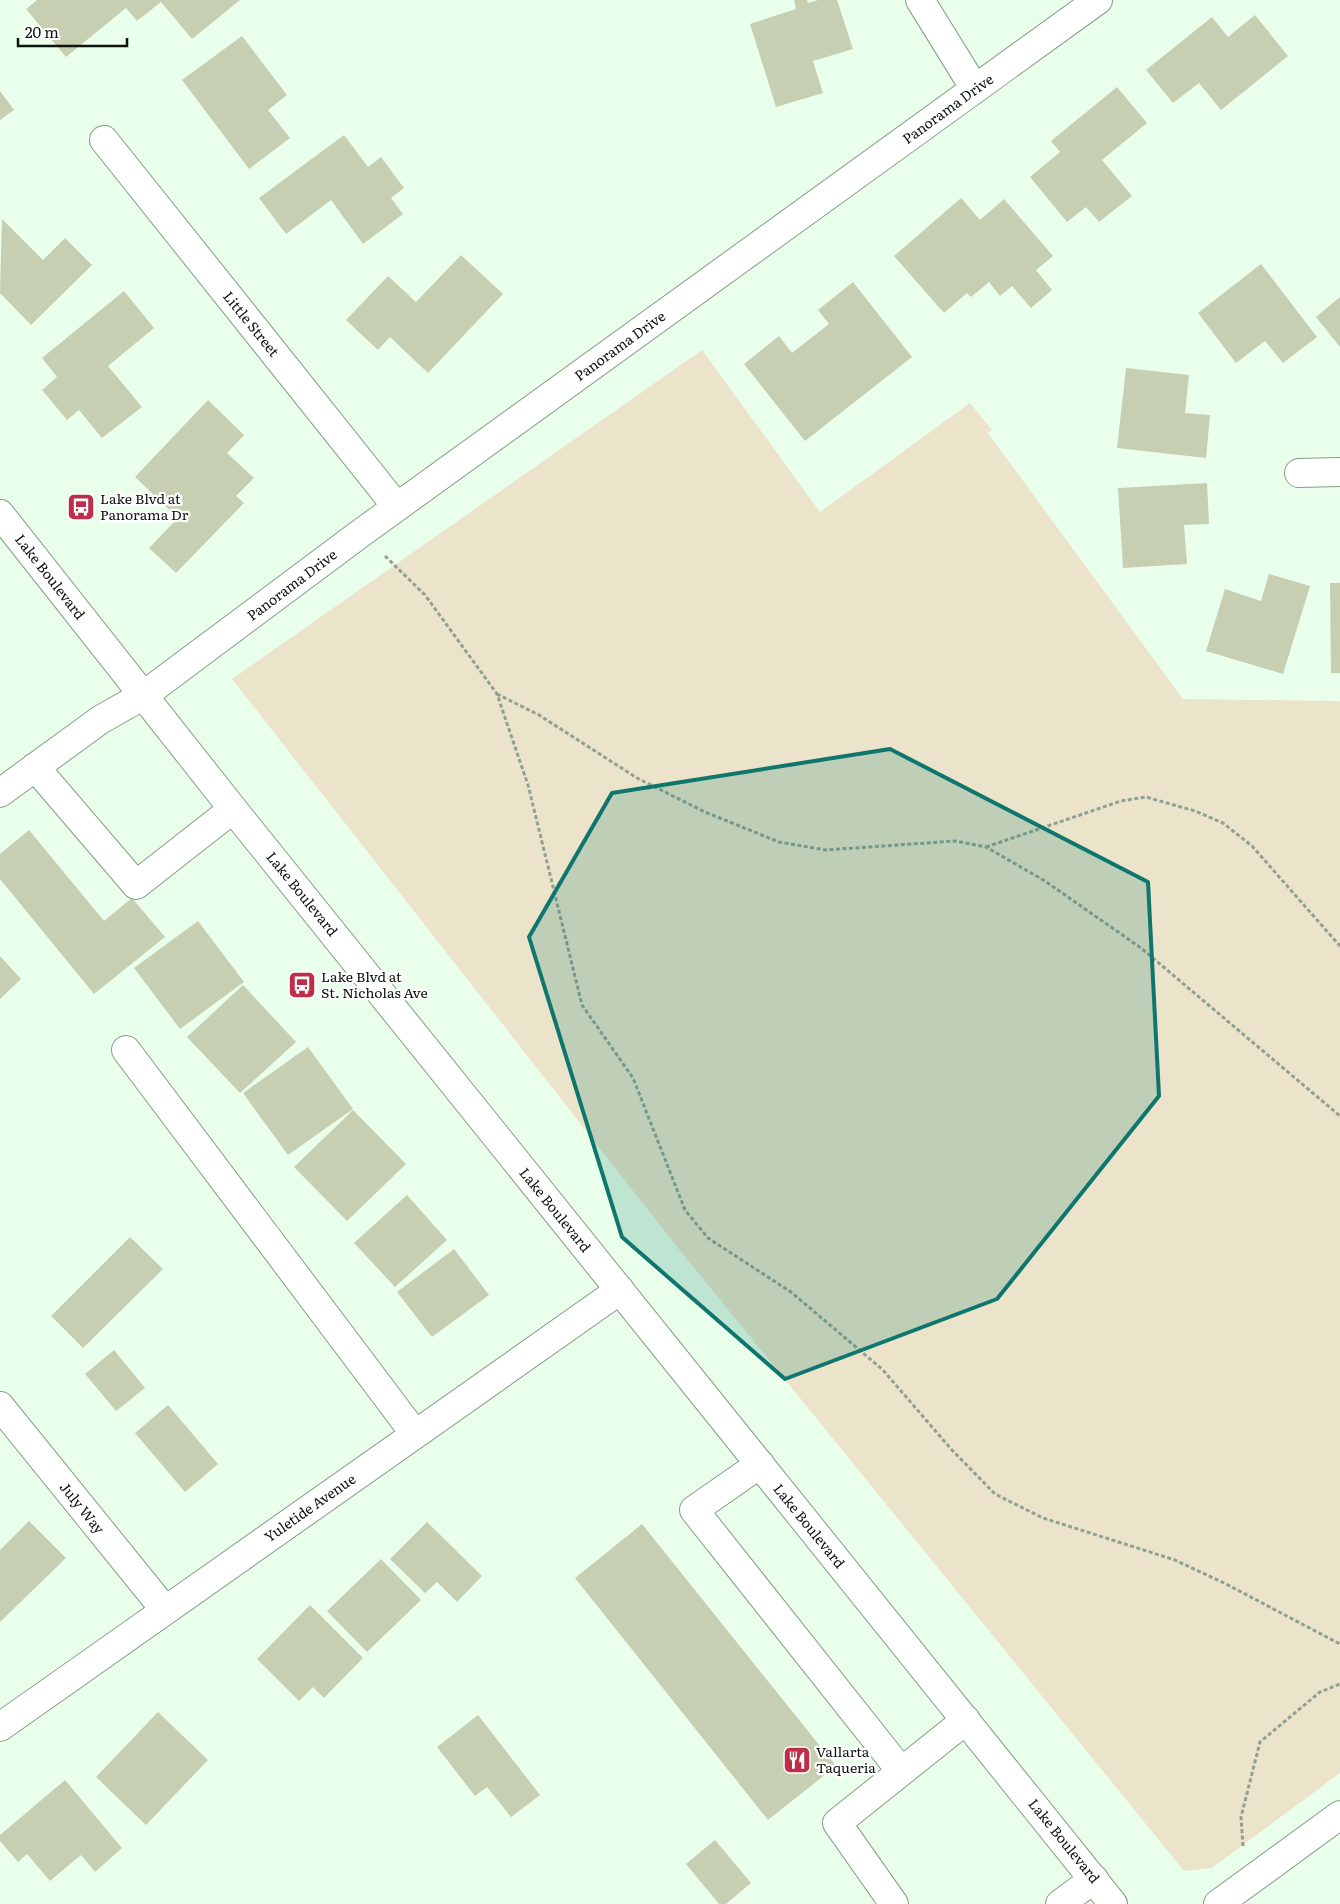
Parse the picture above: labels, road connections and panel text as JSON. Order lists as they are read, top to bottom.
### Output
{
  "streets": {
    "street": [
      "Panorama Drive",
      "Little Street",
      "Lake Boulevard",
      "July Way",
      "Yuletide Avenue"
    ]
  },
  "crossings": [
    ["Panorama Drive", "Little Street"],
    ["Panorama Drive", "Lake Boulevard"],
    ["Lake Boulevard", "Yuletide Avenue"],
    ["July Way", "Yuletide Avenue"]
  ],
  "places": {
    "bus stop": ["Lake Blvd at Panorama Dr", "Lake Blvd at St. Nicholas Ave"],
    "restaurant": ["Vallarta Taqueria"]
  },
  "scale_bar": "20 m"
}
